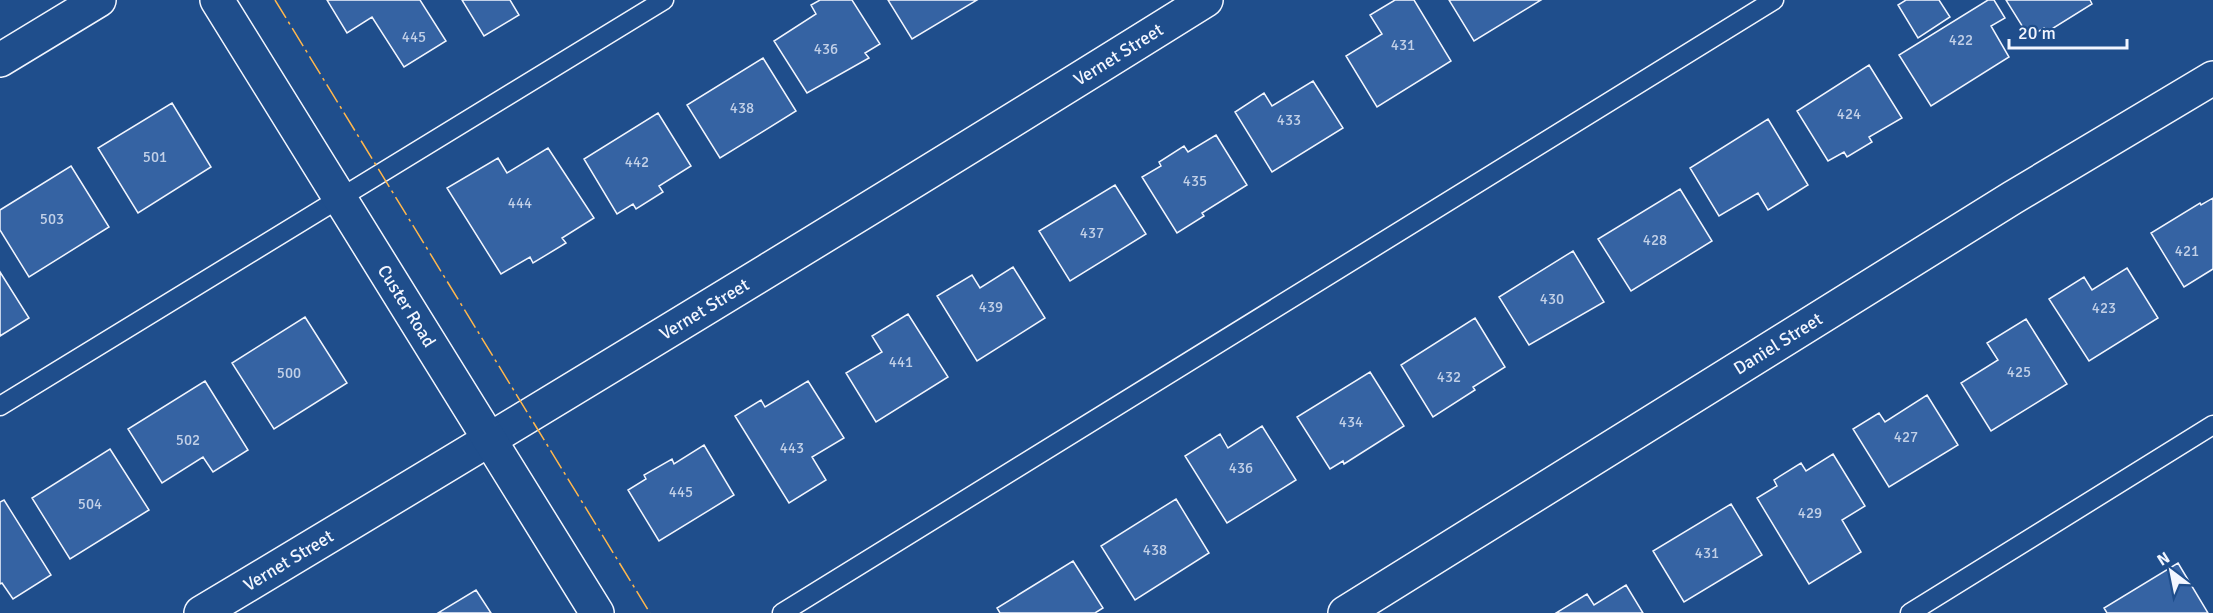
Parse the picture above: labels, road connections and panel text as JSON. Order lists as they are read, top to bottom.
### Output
{
  "streets": {
    "street": ["Vernet Street", "Custer Road", "Daniel Street"]
  },
  "crossings": [
    ["Vernet Street", "Custer Road"]
  ],
  "house_numbers": [
    "445",
    "422",
    "431",
    "436",
    "438",
    "424",
    "433",
    "501",
    "442",
    "435",
    "444",
    "503",
    "437",
    "428",
    "421",
    "430",
    "439",
    "423",
    "441",
    "425",
    "500",
    "432",
    "434",
    "427",
    "502",
    "443",
    "436",
    "445",
    "504",
    "429",
    "438",
    "431"
  ],
  "scale_bar": "20 m",
  "north": "top left"
}
